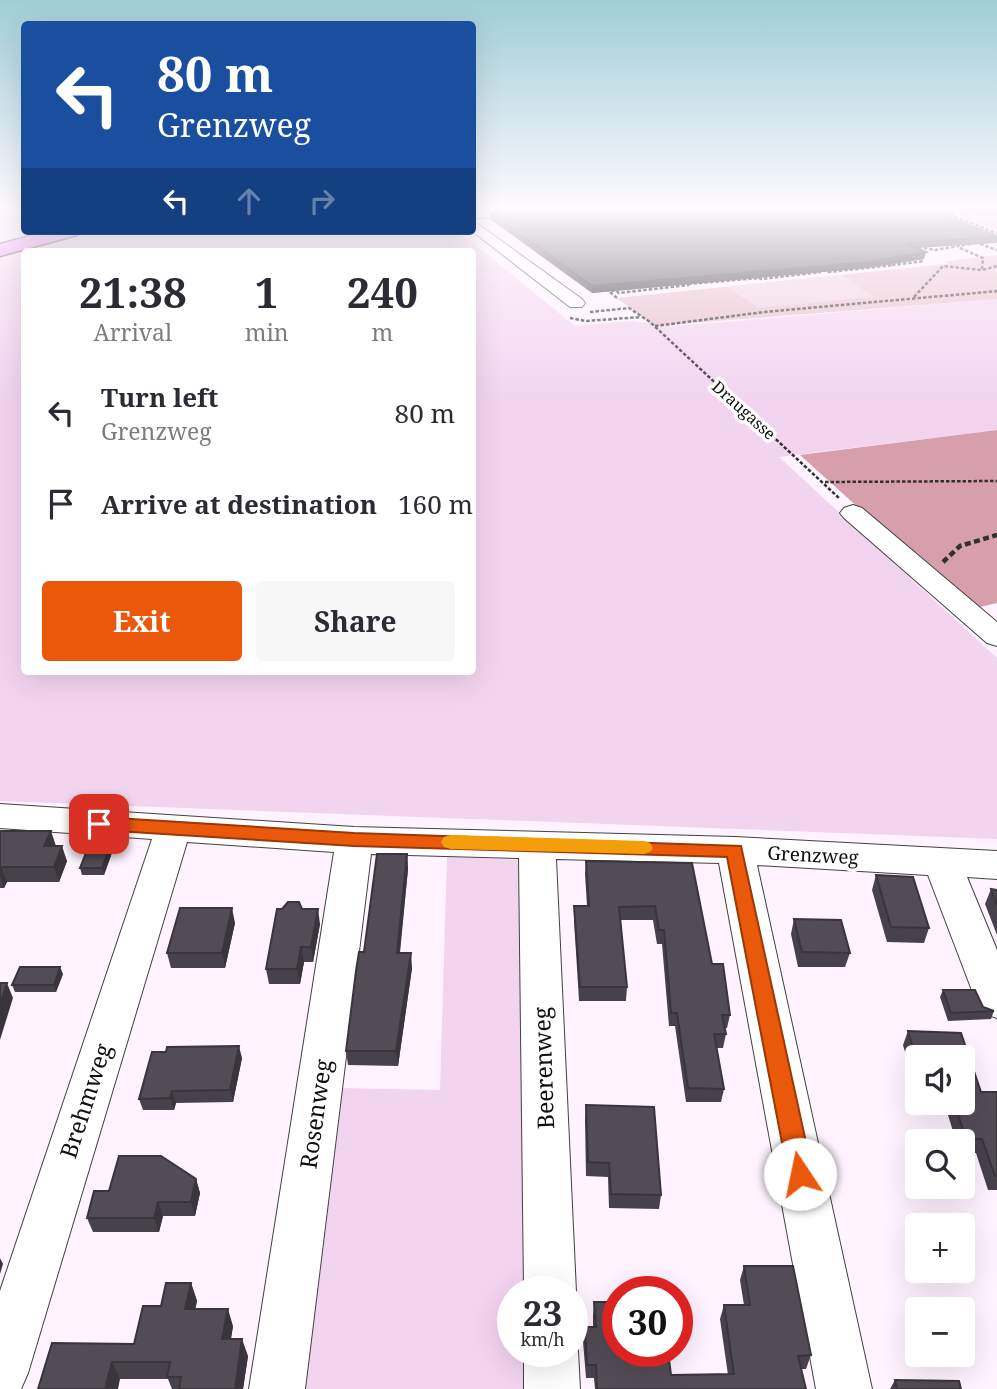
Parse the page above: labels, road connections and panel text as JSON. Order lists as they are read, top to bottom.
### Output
{
  "streets": {
    "street": [
      "Grenzweg",
      "Beerenweg",
      "Brehmweg",
      "Rosenweg"
    ],
    "path": ["Draugasse"]
  },
  "crossings": [
    ["Grenzweg", "Beerenweg"],
    ["Grenzweg", "Brehmweg"],
    ["Grenzweg", "Rosenweg"]
  ],
  "page": {
    "turn": ["80 m", "Grenzweg"],
    "eta": [
      "21:38",
      "Arrival",
      "1",
      "min",
      "240",
      "m"
    ],
    "list": [
      {
        "name": "Turn left",
        "note": "Grenzweg",
        "value": "80 m"
      },
      {
        "name": "Arrive at destination",
        "value": "160 m"
      }
    ],
    "buttons": ["Exit", "Share"],
    "map_buttons": ["+", "−"],
    "speed": "23 km/h",
    "limit": "30"
  }
}
